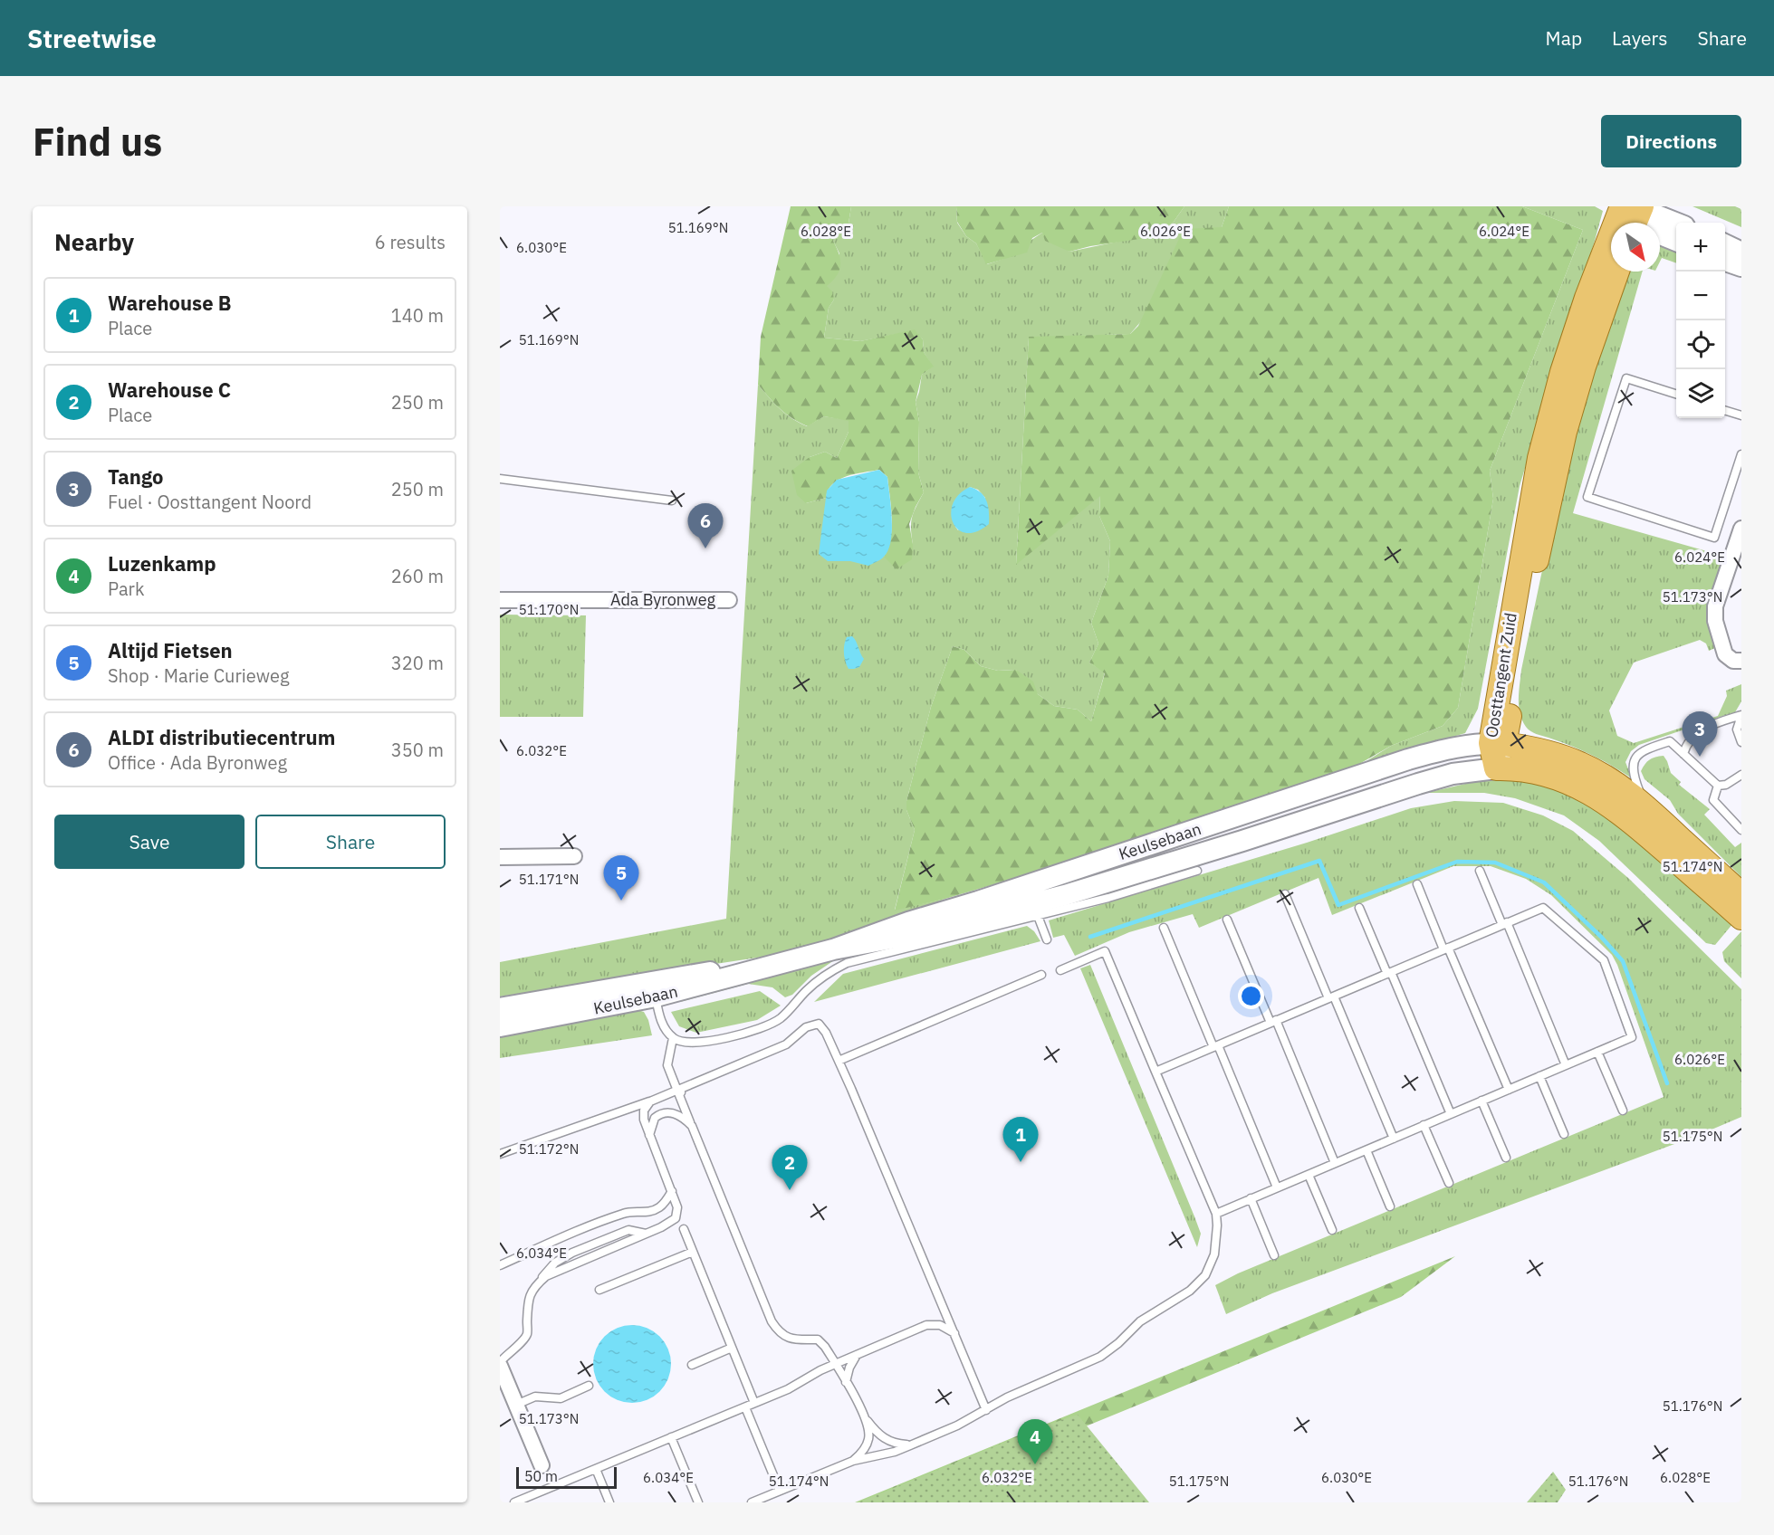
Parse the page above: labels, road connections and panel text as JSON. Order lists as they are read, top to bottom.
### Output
{
  "streets": {
    "main road": ["Oosttangent Zuid", "Keulsebaan"],
    "street": ["Ada Byronweg"]
  },
  "crossings": [
    ["Oosttangent Zuid", "Keulsebaan"]
  ],
  "scale_bar": "50 m",
  "north": "bottom right",
  "page": {
    "header": "Streetwise",
    "nav": ["Map", "Layers", "Share"],
    "buttons": [
      "Directions",
      ["Save", "Share"]
    ],
    "title": "Find us",
    "heading": ["Nearby", "6 results"],
    "map_buttons": ["+", "−"],
    "list": [
      {
        "mark": "1",
        "name": "Warehouse B",
        "note": "Place",
        "value": "140 m"
      },
      {
        "mark": "2",
        "name": "Warehouse C",
        "note": "Place",
        "value": "250 m"
      },
      {
        "mark": "3",
        "name": "Tango",
        "note": "Fuel · Oosttangent Noord",
        "value": "250 m"
      },
      {
        "mark": "4",
        "name": "Luzenkamp",
        "note": "Park",
        "value": "260 m"
      },
      {
        "mark": "5",
        "name": "Altijd Fietsen",
        "note": "Shop · Marie Curieweg",
        "value": "320 m"
      },
      {
        "mark": "6",
        "name": "ALDI distributiecentrum",
        "note": "Office · Ada Byronweg",
        "value": "350 m"
      }
    ],
    "pins": [
      "6",
      "3",
      "5",
      "1",
      "2",
      "4"
    ],
    "scale": "50 m"
  },
  "coordinates": [
    "51.169°N",
    "6.028°E",
    "6.026°E",
    "6.024°E",
    "6.030°E",
    "51.173°N",
    "51.170°N",
    "6.032°E",
    "51.174°N",
    "51.171°N",
    "51.175°N",
    "51.172°N",
    "6.034°E",
    "51.176°N"
  ]
}
